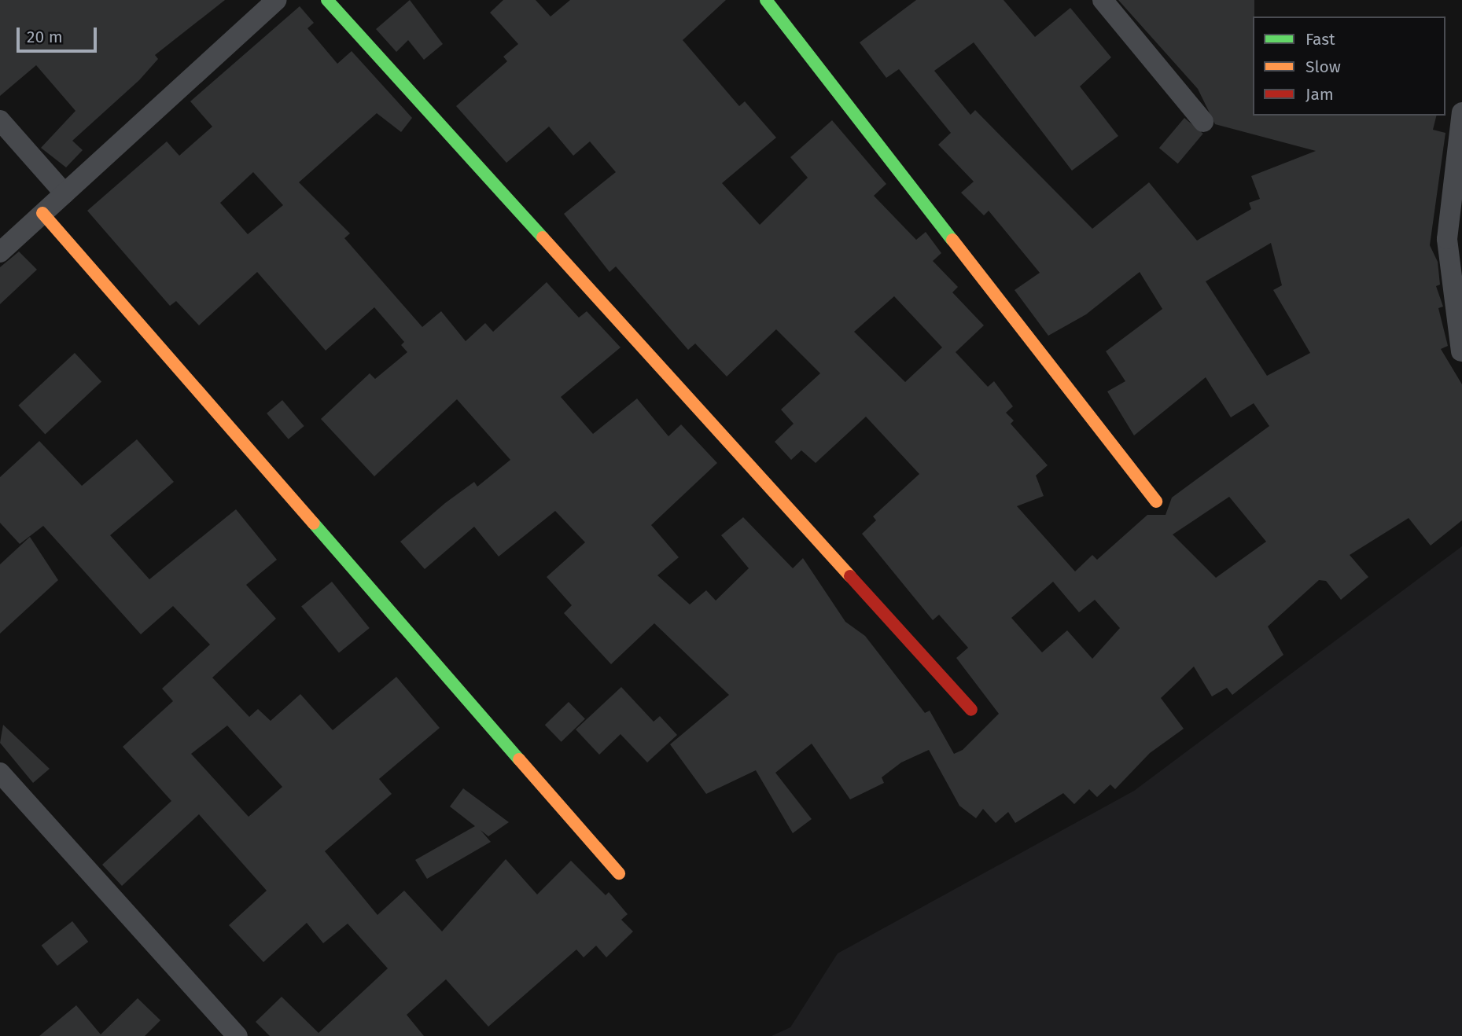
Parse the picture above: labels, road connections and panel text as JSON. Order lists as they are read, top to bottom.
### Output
{
  "legend": ["Fast", "Slow", "Jam"],
  "scale_bar": "20 m"
}
